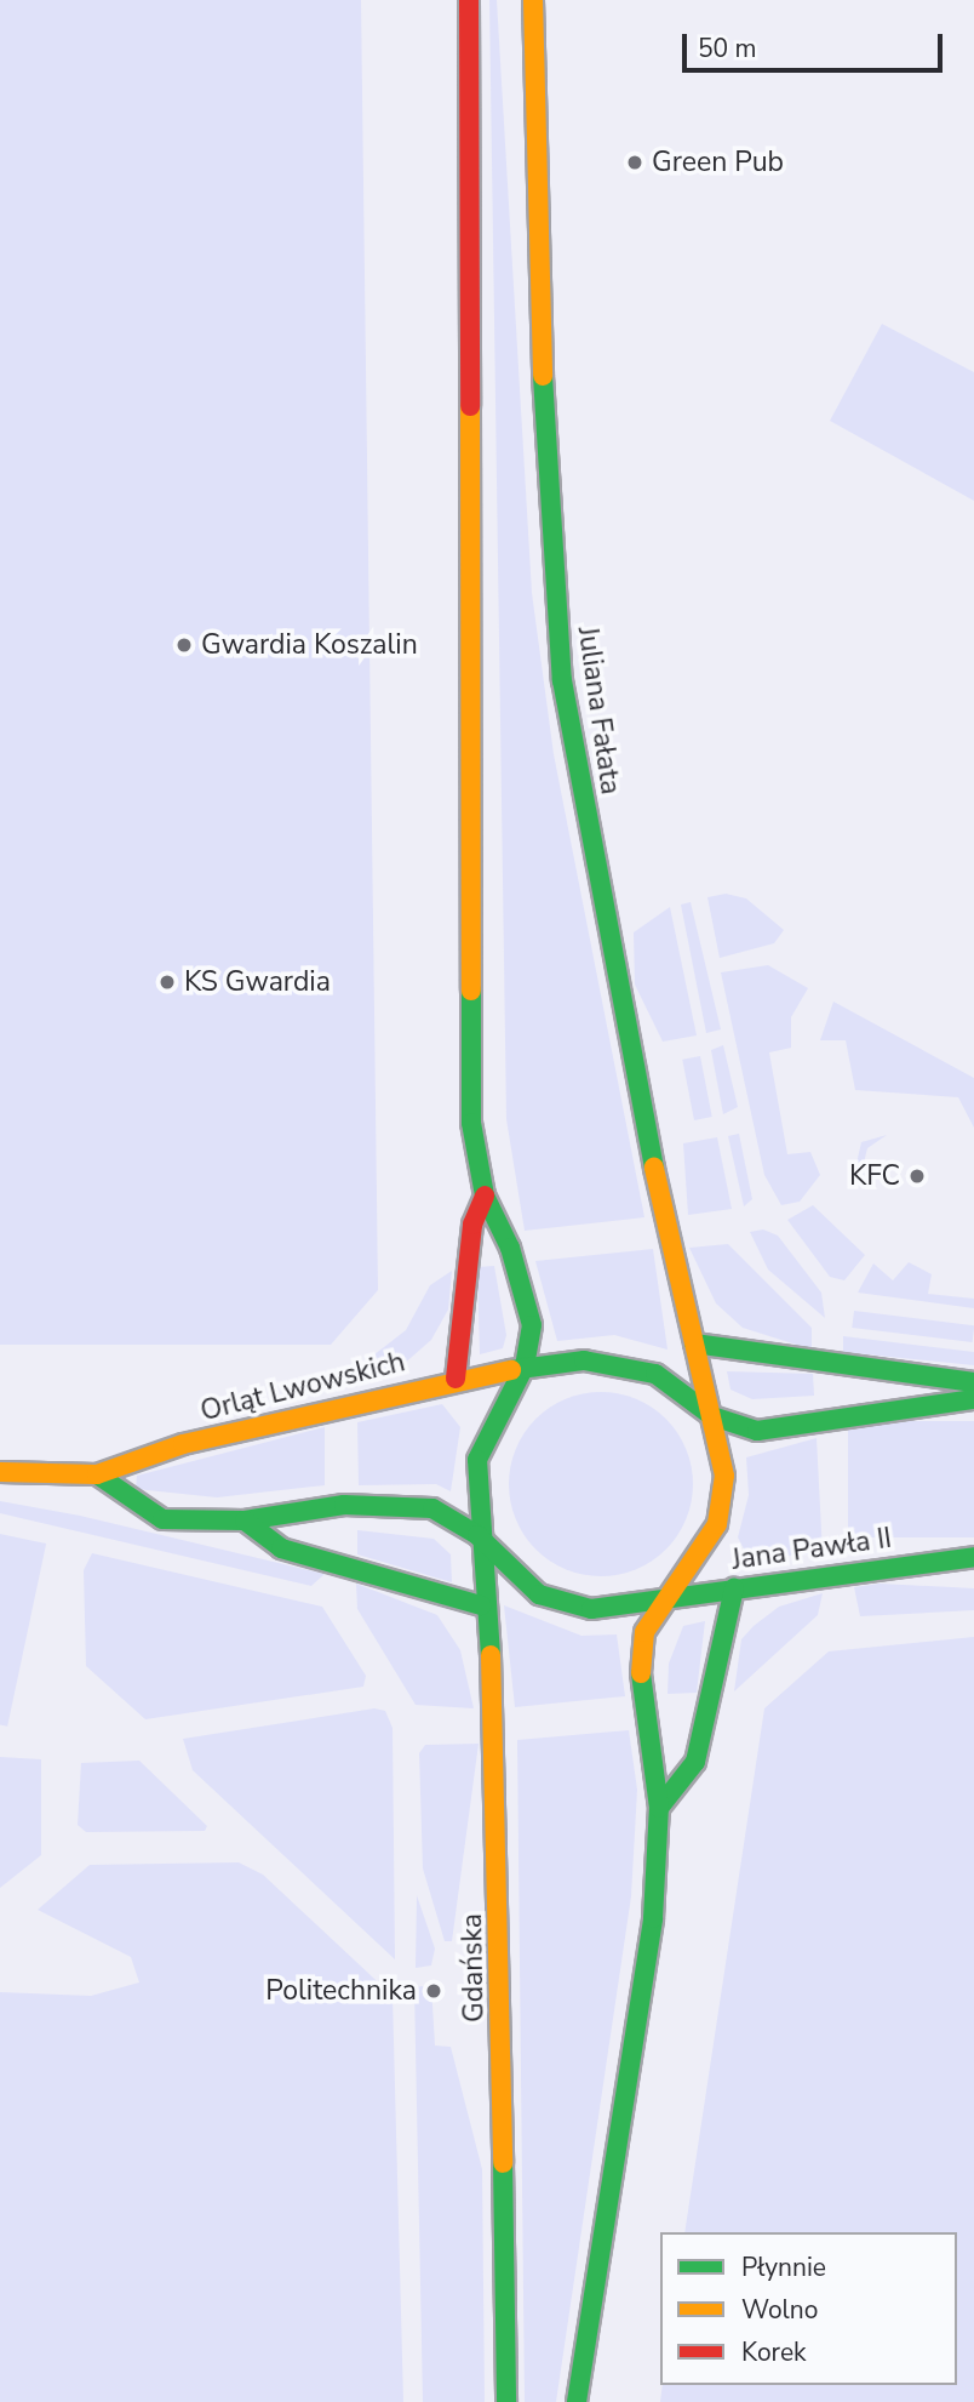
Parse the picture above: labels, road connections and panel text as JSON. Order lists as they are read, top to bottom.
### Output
{
  "streets": {
    "main road": [
      "Juliana Fałata",
      "Orląt Lwowskich",
      "Jana Pawła II",
      "Gdańska"
    ]
  },
  "crossings": [
    ["Juliana Fałata", "Orląt Lwowskich"],
    ["Juliana Fałata", "Jana Pawła II"],
    ["Juliana Fałata", "Gdańska"],
    ["Orląt Lwowskich", "Jana Pawła II"],
    ["Orląt Lwowskich", "Gdańska"],
    ["Jana Pawła II", "Gdańska"]
  ],
  "places": [
    "Green Pub",
    "Gwardia Koszalin",
    "KS Gwardia",
    "KFC",
    "Politechnika"
  ],
  "legend": ["Płynnie", "Wolno", "Korek"],
  "scale_bar": "50 m"
}
